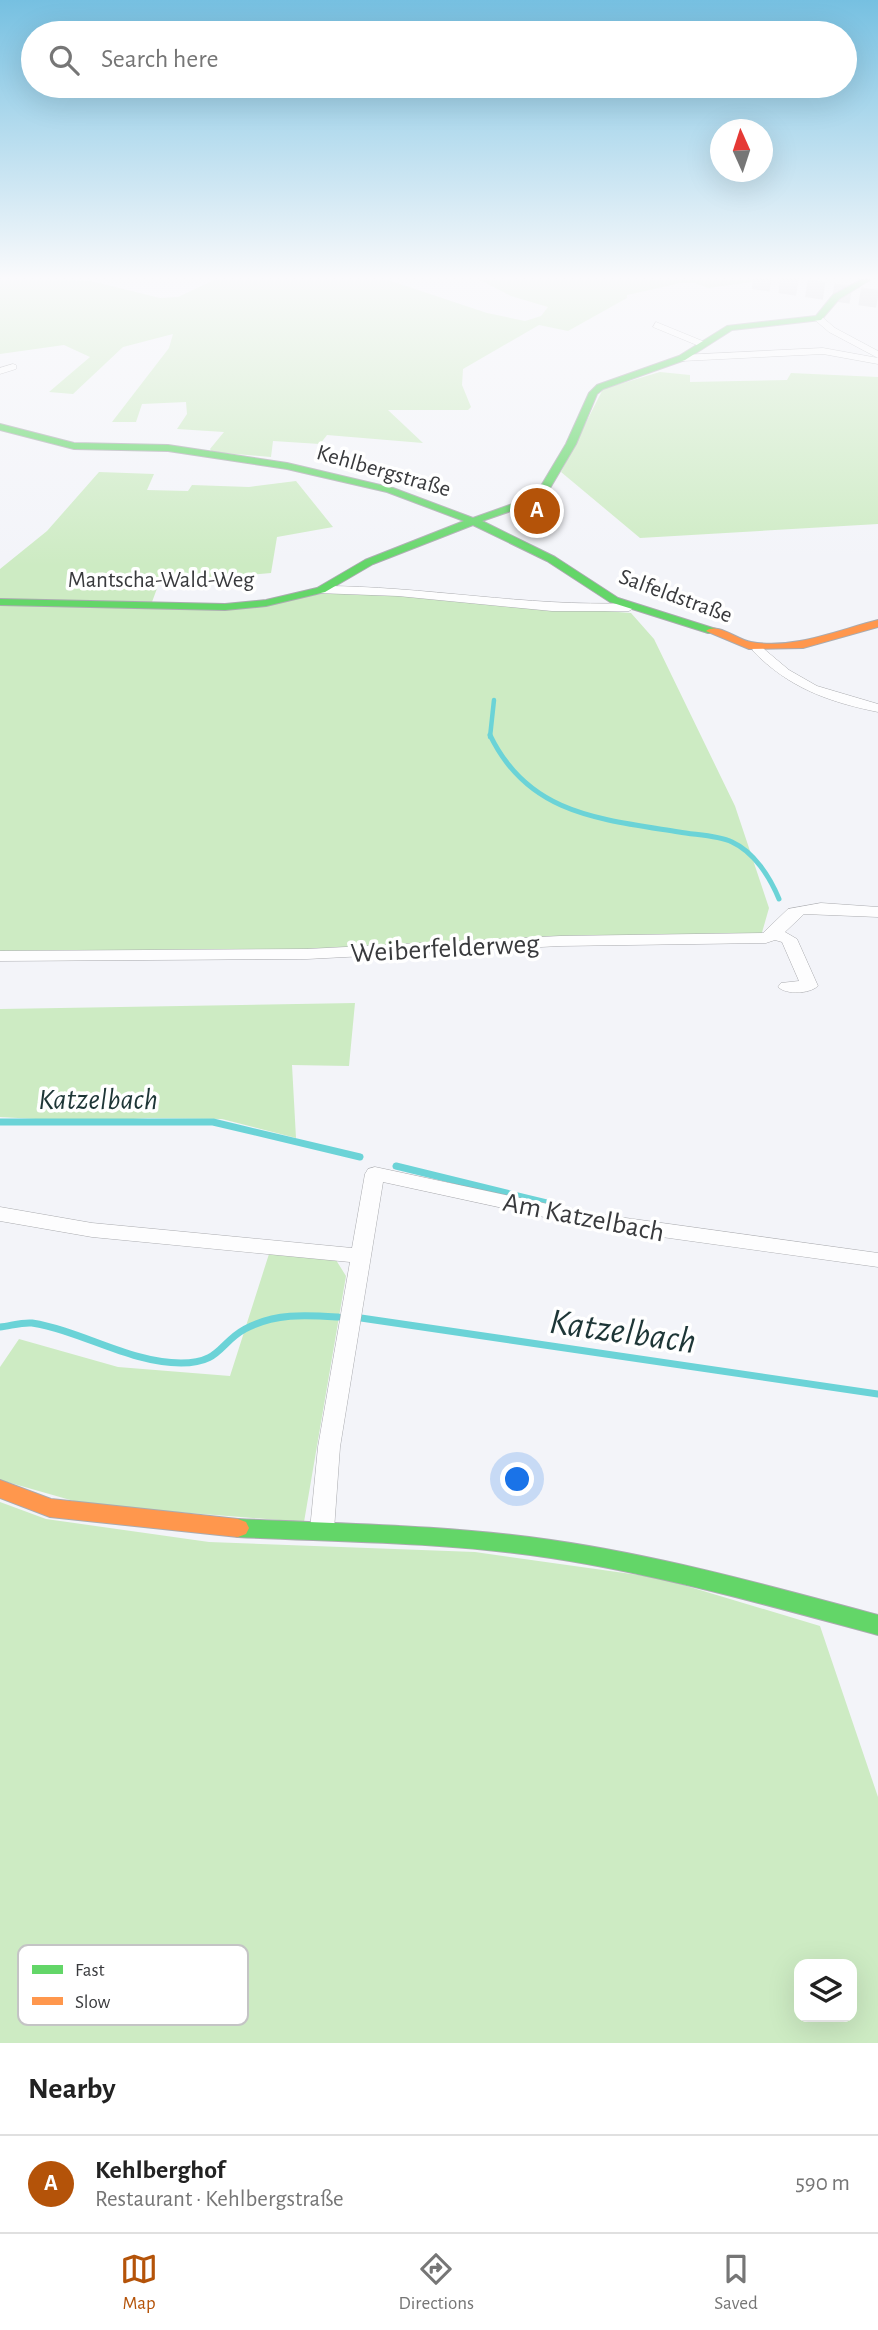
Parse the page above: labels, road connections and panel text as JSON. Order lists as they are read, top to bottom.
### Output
{
  "streets": {
    "street": [
      "Kehlbergstraße",
      "Mantscha-Wald-Weg",
      "Salfeldstraße",
      "Weiberfelderweg",
      "Am Katzelbach"
    ]
  },
  "crossings": [
    ["Kehlbergstraße", "Mantscha-Wald-Weg"],
    ["Kehlbergstraße", "Salfeldstraße"],
    ["Mantscha-Wald-Weg", "Salfeldstraße"]
  ],
  "water": ["Katzelbach"],
  "legend": ["Fast", "Slow"],
  "north": "top",
  "page": {
    "search": "Search here",
    "pins": "A",
    "heading": "Nearby",
    "list": [
      {
        "mark": "A",
        "name": "Kehlberghof",
        "note": "Restaurant · Kehlbergstraße",
        "value": "590 m"
      }
    ],
    "nav": ["Map", "Directions", "Saved"]
  }
}
